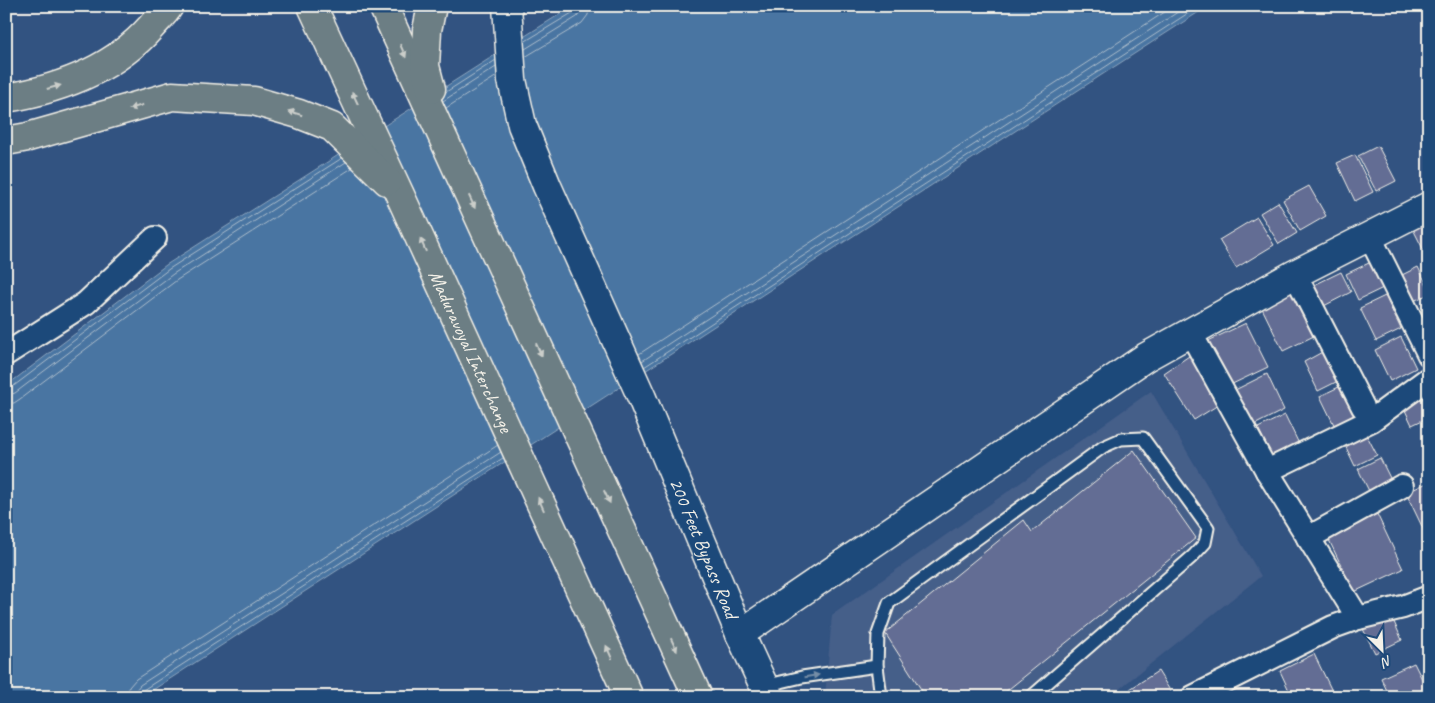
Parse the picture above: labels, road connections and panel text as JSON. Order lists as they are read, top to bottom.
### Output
{
  "streets": {
    "highway": ["Maduravoyal Interchange"],
    "street": ["200 Feet Bypass Road"]
  },
  "north": "bottom right"
}
